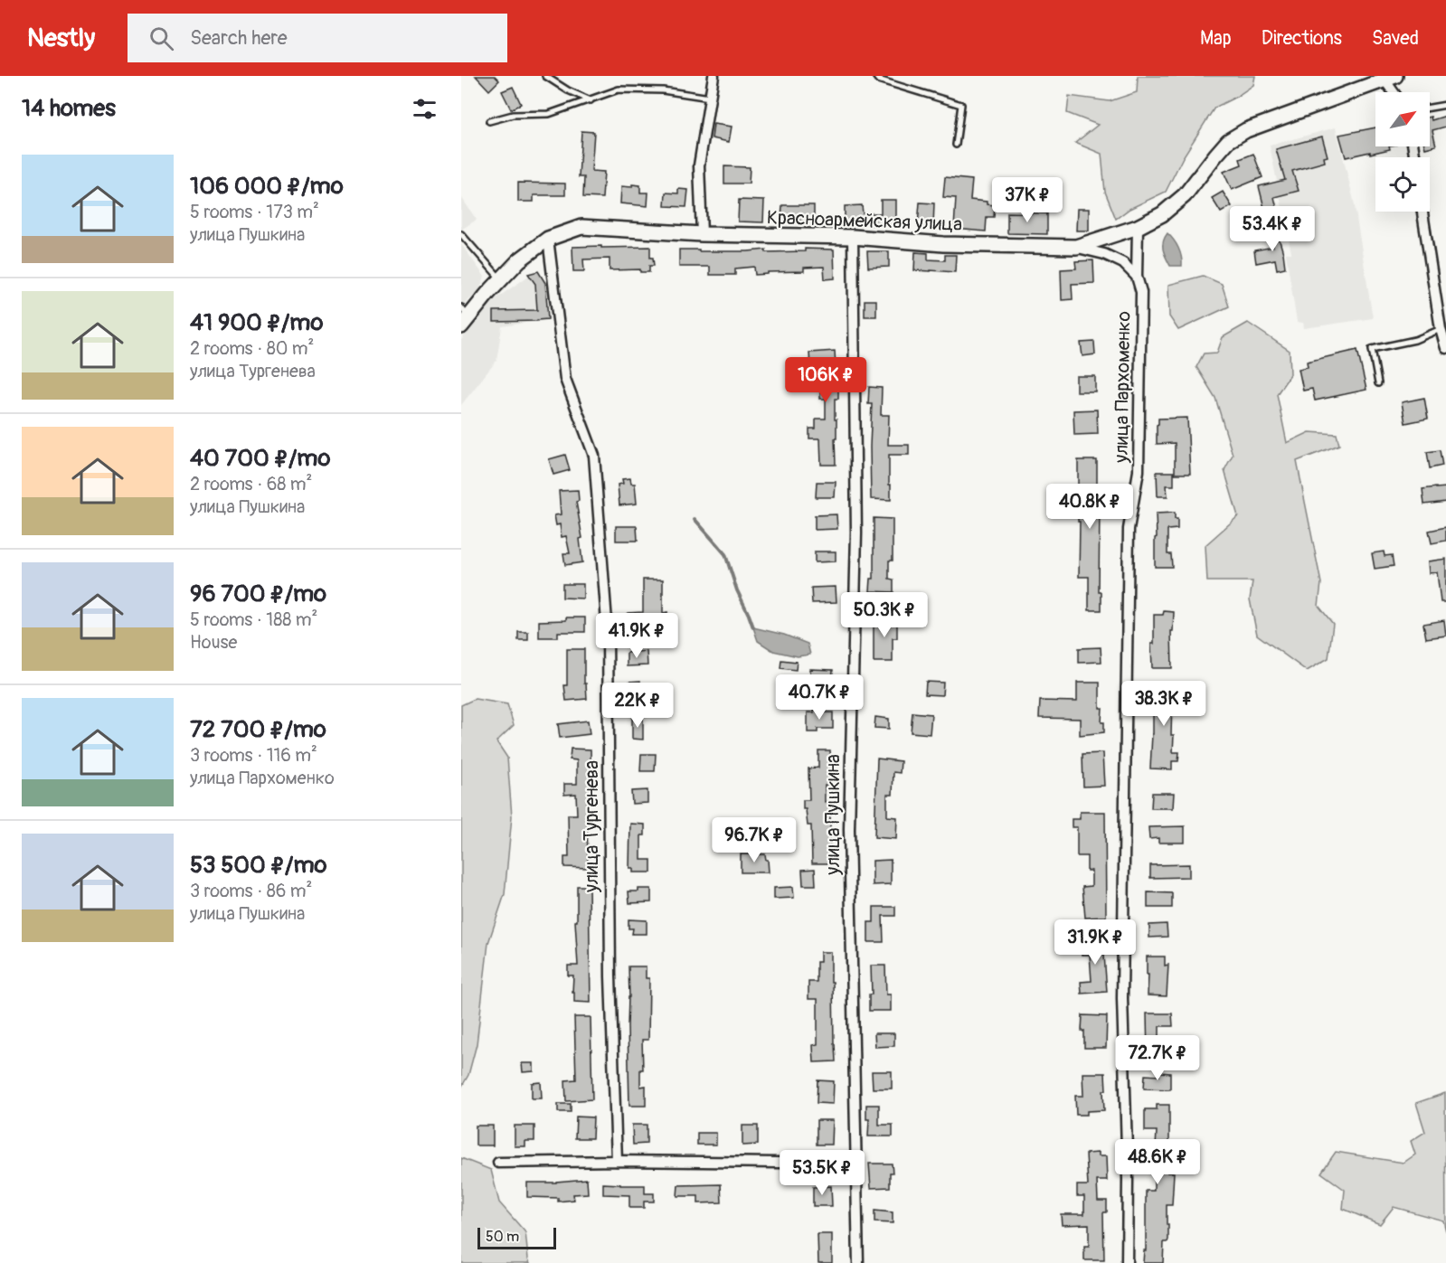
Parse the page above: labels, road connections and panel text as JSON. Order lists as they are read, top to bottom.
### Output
{
  "streets": {
    "street": [
      "Красноармейская улица",
      "улица Пархоменко",
      "улица Пушкина",
      "улица Тургенева"
    ]
  },
  "crossings": [
    ["Красноармейская улица", "улица Пархоменко"],
    ["Красноармейская улица", "улица Пушкина"],
    ["Красноармейская улица", "улица Тургенева"]
  ],
  "scale_bar": "50 m",
  "north": "top right",
  "page": {
    "header": "Nestly",
    "search": "Search here",
    "nav": ["Map", "Directions", "Saved"],
    "heading": "14 homes",
    "list": [
      {
        "name": "106 000 ₽/mo",
        "note": "5 rooms · 173 m² · улица Пушкина"
      },
      {
        "name": "41 900 ₽/mo",
        "note": "2 rooms · 80 m² · улица Тургенева"
      },
      {
        "name": "40 700 ₽/mo",
        "note": "2 rooms · 68 m² · улица Пушкина"
      },
      {
        "name": "96 700 ₽/mo",
        "note": "5 rooms · 188 m² · House"
      },
      {
        "name": "72 700 ₽/mo",
        "note": "3 rooms · 116 m² · улица Пархоменко"
      },
      {
        "name": "53 500 ₽/mo",
        "note": "3 rooms · 86 m² · улица Пушкина"
      }
    ],
    "price": [
      "37K ₽",
      "53.4K ₽",
      "106K ₽",
      "40.8K ₽",
      "50.3K ₽",
      "41.9K ₽",
      "40.7K ₽",
      "38.3K ₽",
      "22K ₽",
      "96.7K ₽",
      "31.9K ₽",
      "72.7K ₽",
      "48.6K ₽",
      "53.5K ₽"
    ],
    "scale": "50 m"
  }
}
